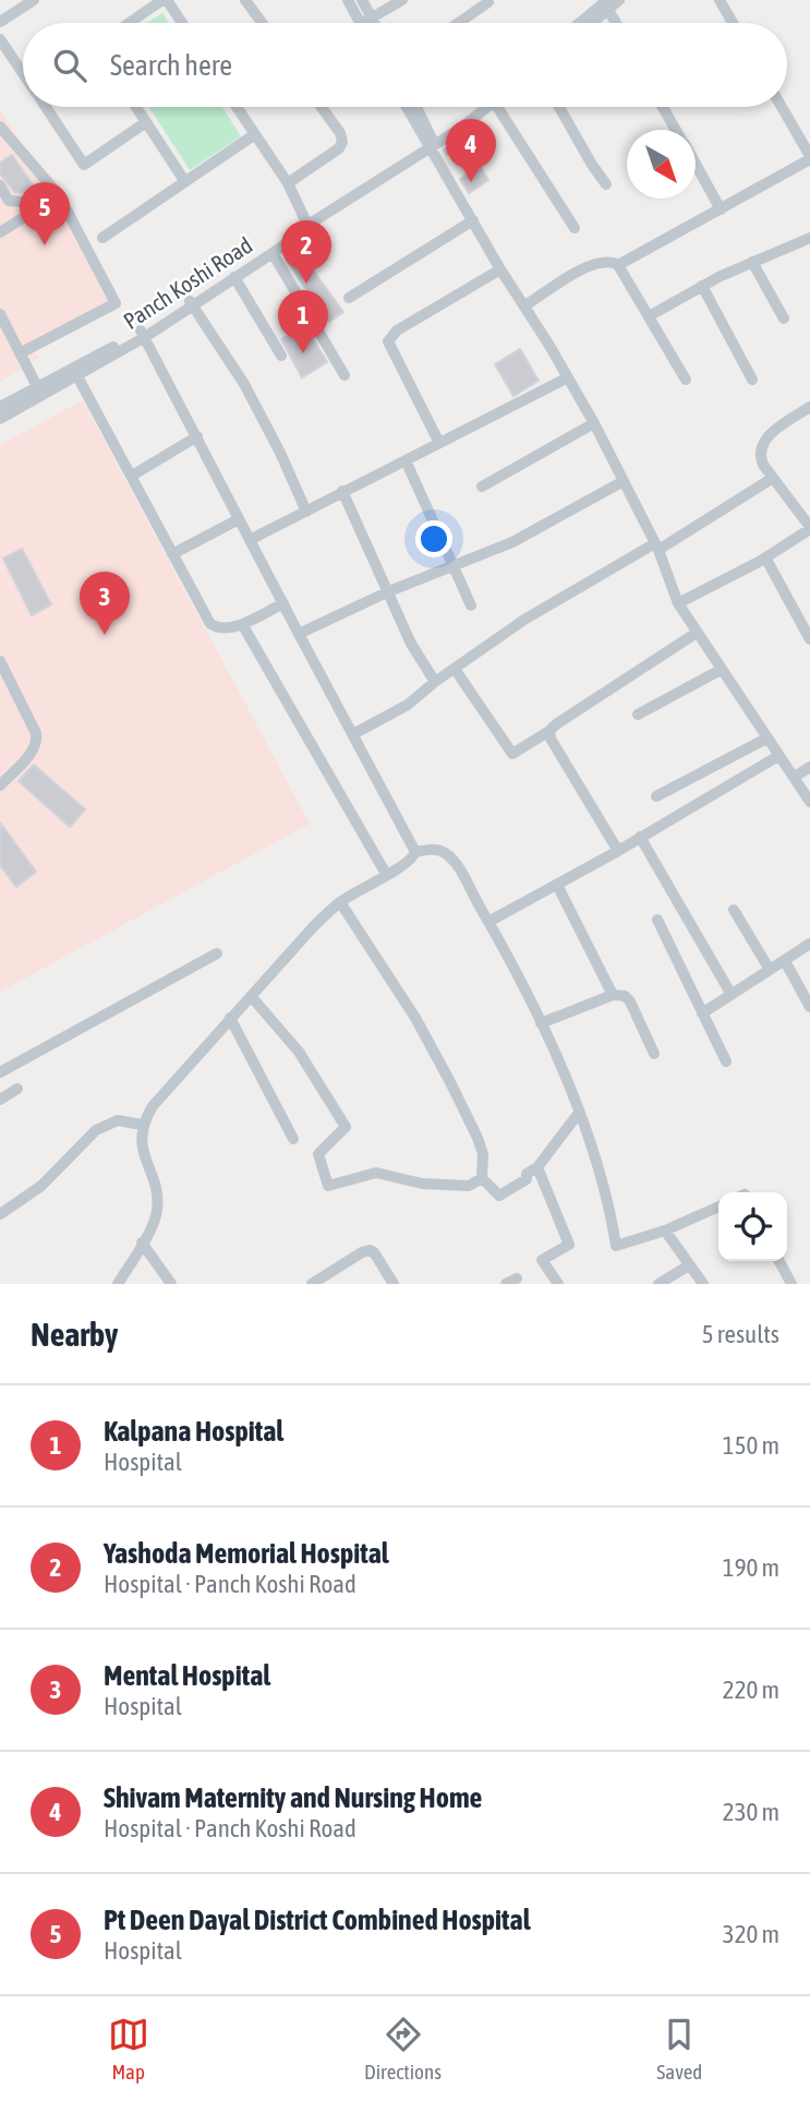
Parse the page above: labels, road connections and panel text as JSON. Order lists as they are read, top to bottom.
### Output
{
  "streets": {
    "street": ["Panch Koshi Road"]
  },
  "north": "bottom right",
  "page": {
    "search": "Search here",
    "pins": [
      "4",
      "5",
      "2",
      "1",
      "3"
    ],
    "heading": ["Nearby", "5 results"],
    "list": [
      {
        "mark": "1",
        "name": "Kalpana Hospital",
        "note": "Hospital",
        "value": "150 m"
      },
      {
        "mark": "2",
        "name": "Yashoda Memorial Hospital",
        "note": "Hospital · Panch Koshi Road",
        "value": "190 m"
      },
      {
        "mark": "3",
        "name": "Mental Hospital",
        "note": "Hospital",
        "value": "220 m"
      },
      {
        "mark": "4",
        "name": "Shivam Maternity and Nursing Home",
        "note": "Hospital · Panch Koshi Road",
        "value": "230 m"
      },
      {
        "mark": "5",
        "name": "Pt Deen Dayal District Combined Hospital",
        "note": "Hospital",
        "value": "320 m"
      }
    ],
    "nav": ["Map", "Directions", "Saved"]
  }
}
